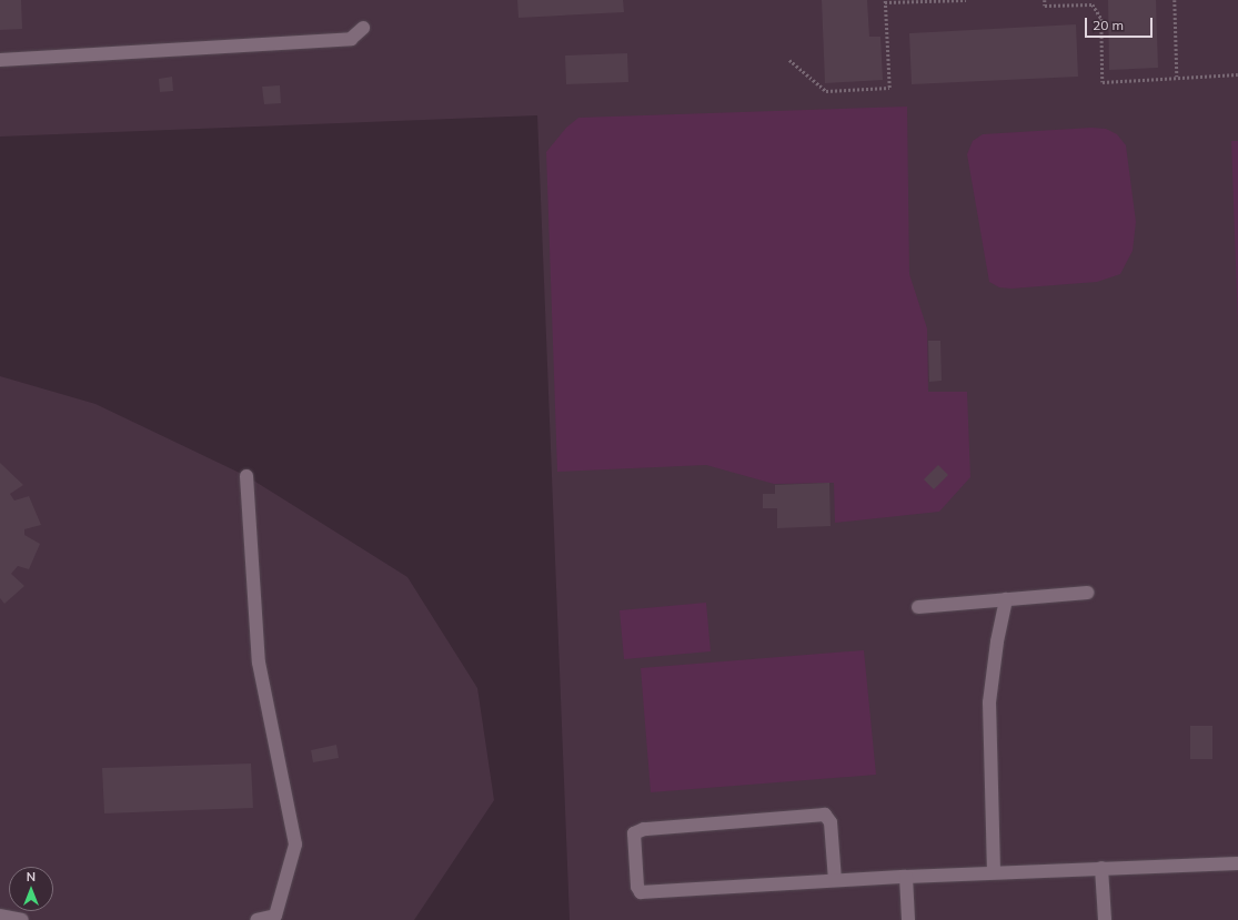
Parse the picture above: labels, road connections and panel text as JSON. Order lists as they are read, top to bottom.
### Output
{
  "scale_bar": "20 m",
  "north": "top"
}
